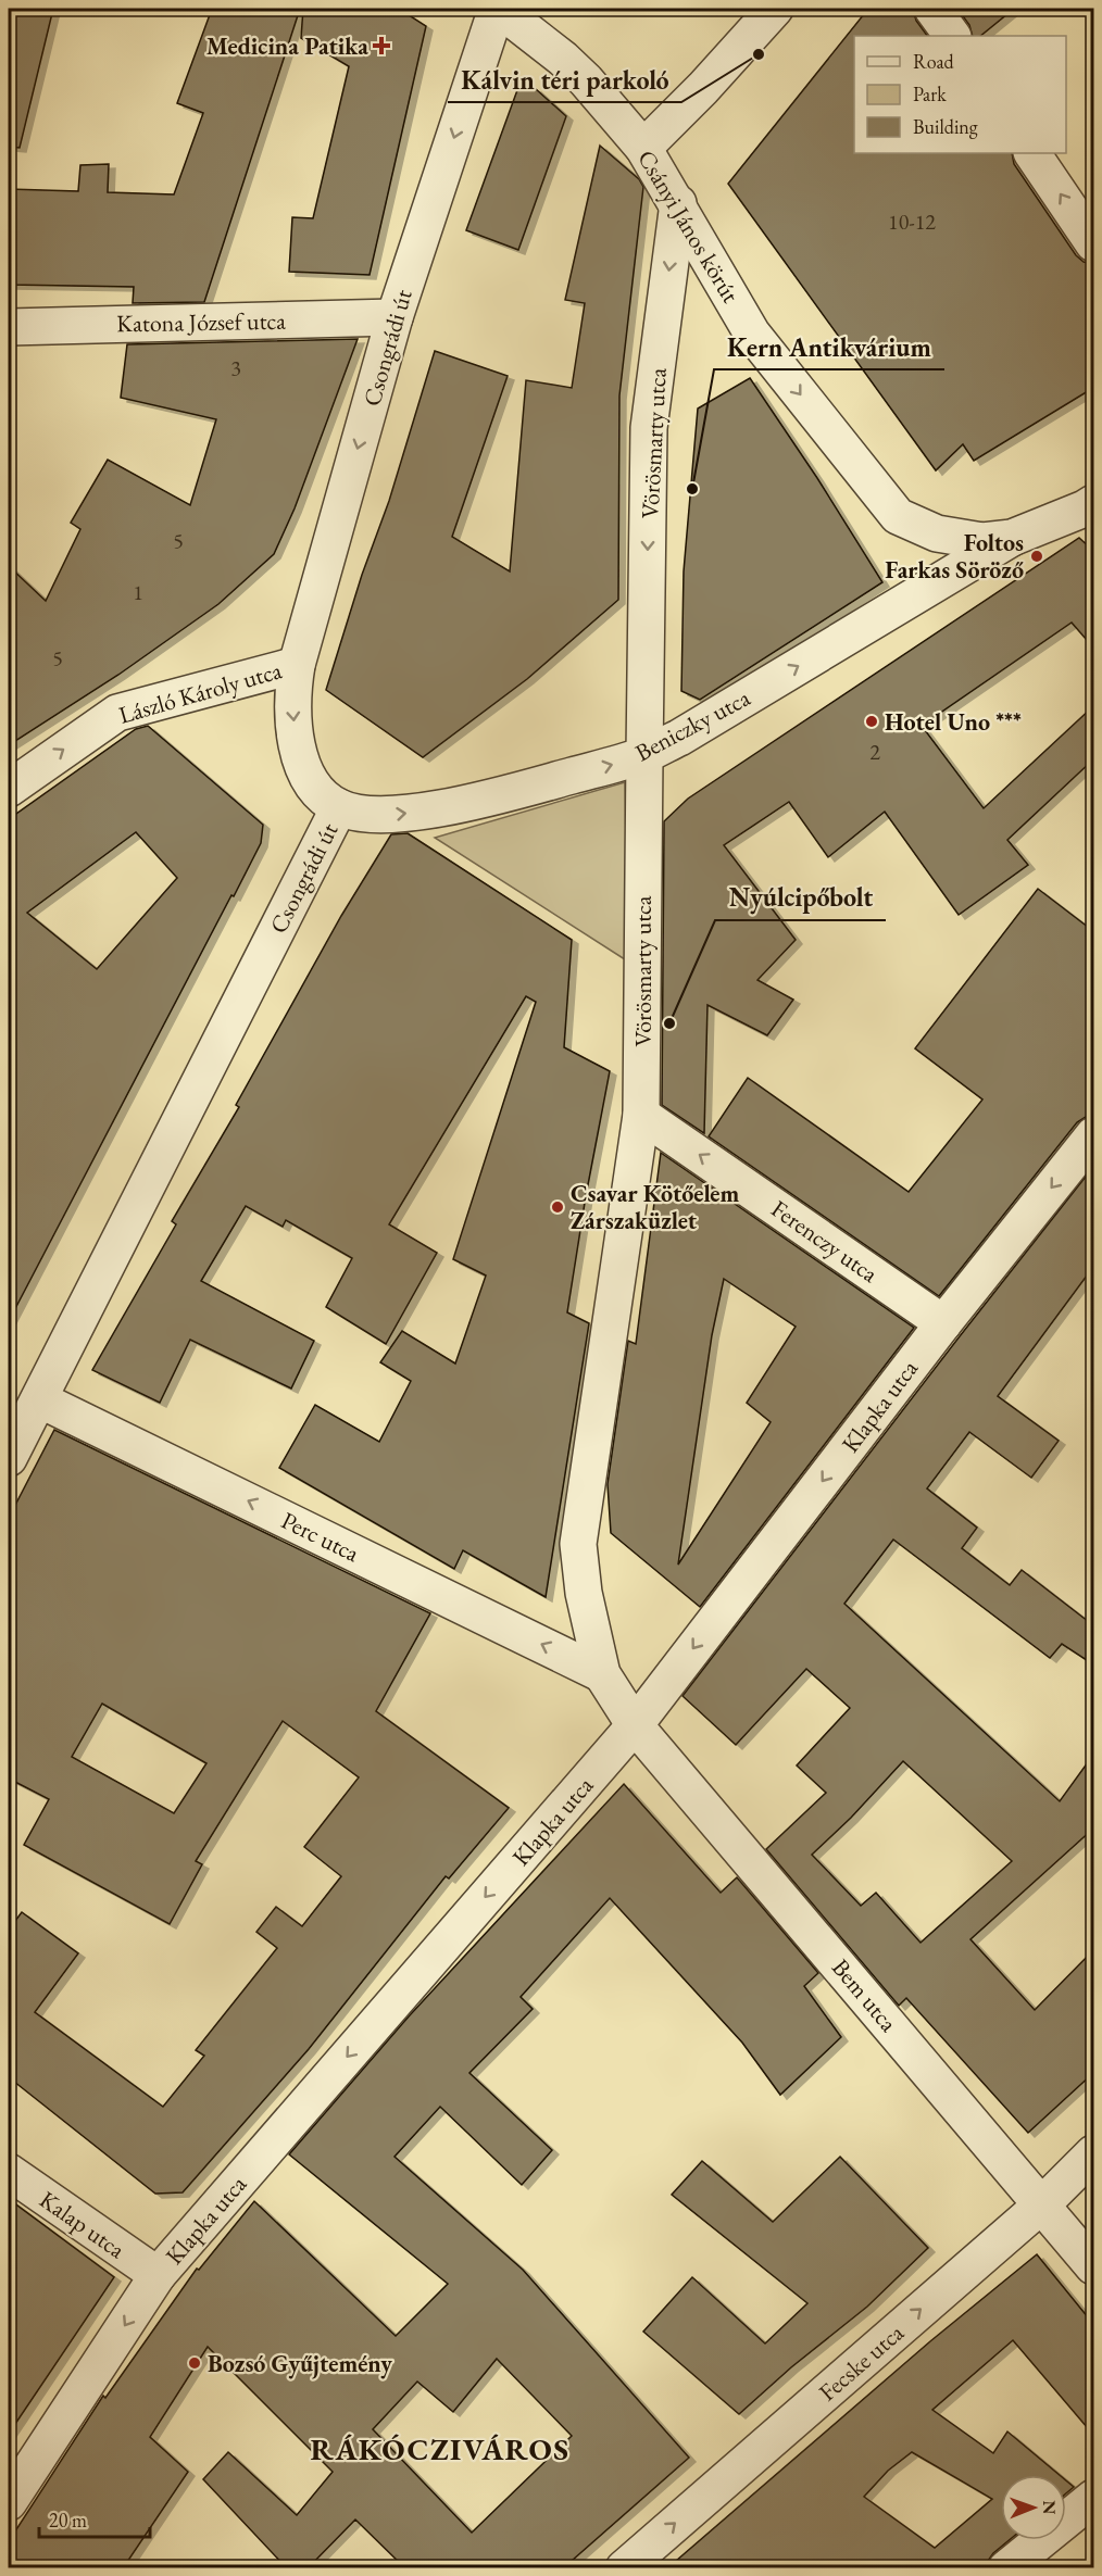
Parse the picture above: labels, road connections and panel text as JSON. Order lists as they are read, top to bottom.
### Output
{
  "streets": {
    "street": [
      "Csányi János körút",
      "Katona József utca",
      "Csongrádi út",
      "Vörösmarty utca",
      "László Károly utca",
      "Beniczky utca",
      "Ferenczy utca",
      "Klapka utca",
      "Perc utca",
      "Bem utca",
      "Kalap utca",
      "Fecske utca"
    ]
  },
  "crossings": [
    ["Csányi János körút", "Csongrádi út"],
    ["Csányi János körút", "Vörösmarty utca"],
    ["Csányi János körút", "Beniczky utca"],
    ["Katona József utca", "Csongrádi út"],
    ["Csongrádi út", "László Károly utca"],
    ["Csongrádi út", "Beniczky utca"],
    ["Csongrádi út", "Perc utca"],
    ["Vörösmarty utca", "Beniczky utca"],
    ["Vörösmarty utca", "Ferenczy utca"],
    ["Vörösmarty utca", "Klapka utca"],
    ["Vörösmarty utca", "Perc utca"],
    ["Vörösmarty utca", "Bem utca"],
    ["Ferenczy utca", "Klapka utca"],
    ["Klapka utca", "Bem utca"],
    ["Klapka utca", "Kalap utca"],
    ["Bem utca", "Fecske utca"]
  ],
  "one_way": [
    "Csányi János körút",
    "Csongrádi út",
    "Vörösmarty utca",
    "László Károly utca",
    "Beniczky utca",
    "Ferenczy utca",
    "Klapka utca",
    "Perc utca",
    "Fecske utca"
  ],
  "districts": ["RÁKÓCZIVÁROS"],
  "places": {
    "health": ["Medicina Patika"],
    "other": [
      "Kálvin téri parkoló",
      "Kern Antikvárium",
      "Foltos Farkas Söröző",
      "Hotel Uno ***",
      "Nyúlcipőbolt",
      "Csavar Kötőelem Zárszaküzlet",
      "Bozsó Gyűjtemény"
    ]
  },
  "house_numbers": [
    "10-12",
    "3",
    "5",
    "1",
    "5",
    "2"
  ],
  "legend": ["Road", "Park", "Building"],
  "scale_bar": "20 m",
  "north": "right"
}
